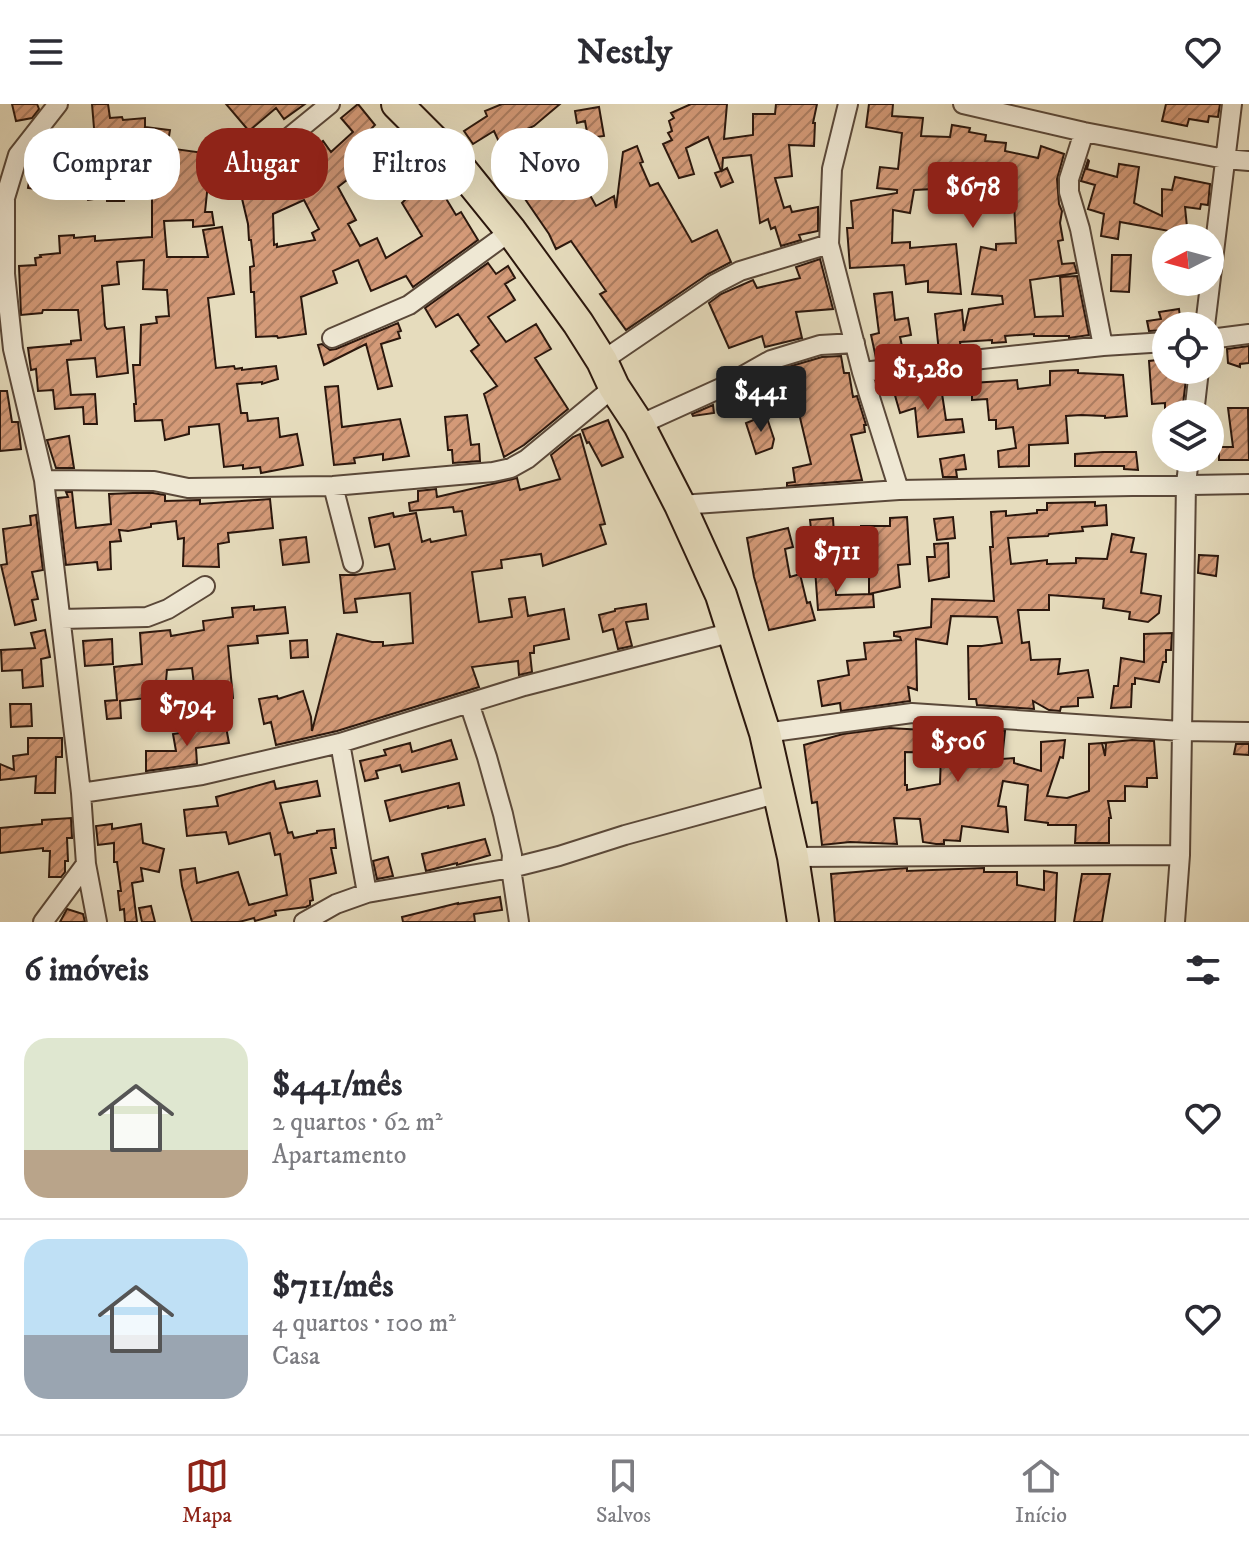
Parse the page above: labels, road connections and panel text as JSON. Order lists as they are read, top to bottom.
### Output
{
  "north": "left",
  "page": {
    "header": "Nestly",
    "chip": [
      "Comprar",
      "Alugar",
      "Filtros",
      "Novo"
    ],
    "price": [
      "$678",
      "$1,280",
      "$441",
      "$711",
      "$794",
      "$506"
    ],
    "heading": "6 imóveis",
    "list": [
      {
        "name": "$441/mês",
        "note": "2 quartos · 62 m² · Apartamento"
      },
      {
        "name": "$711/mês",
        "note": "4 quartos · 100 m² · Casa"
      }
    ],
    "tabs": ["Mapa", "Salvos", "Início"]
  }
}
